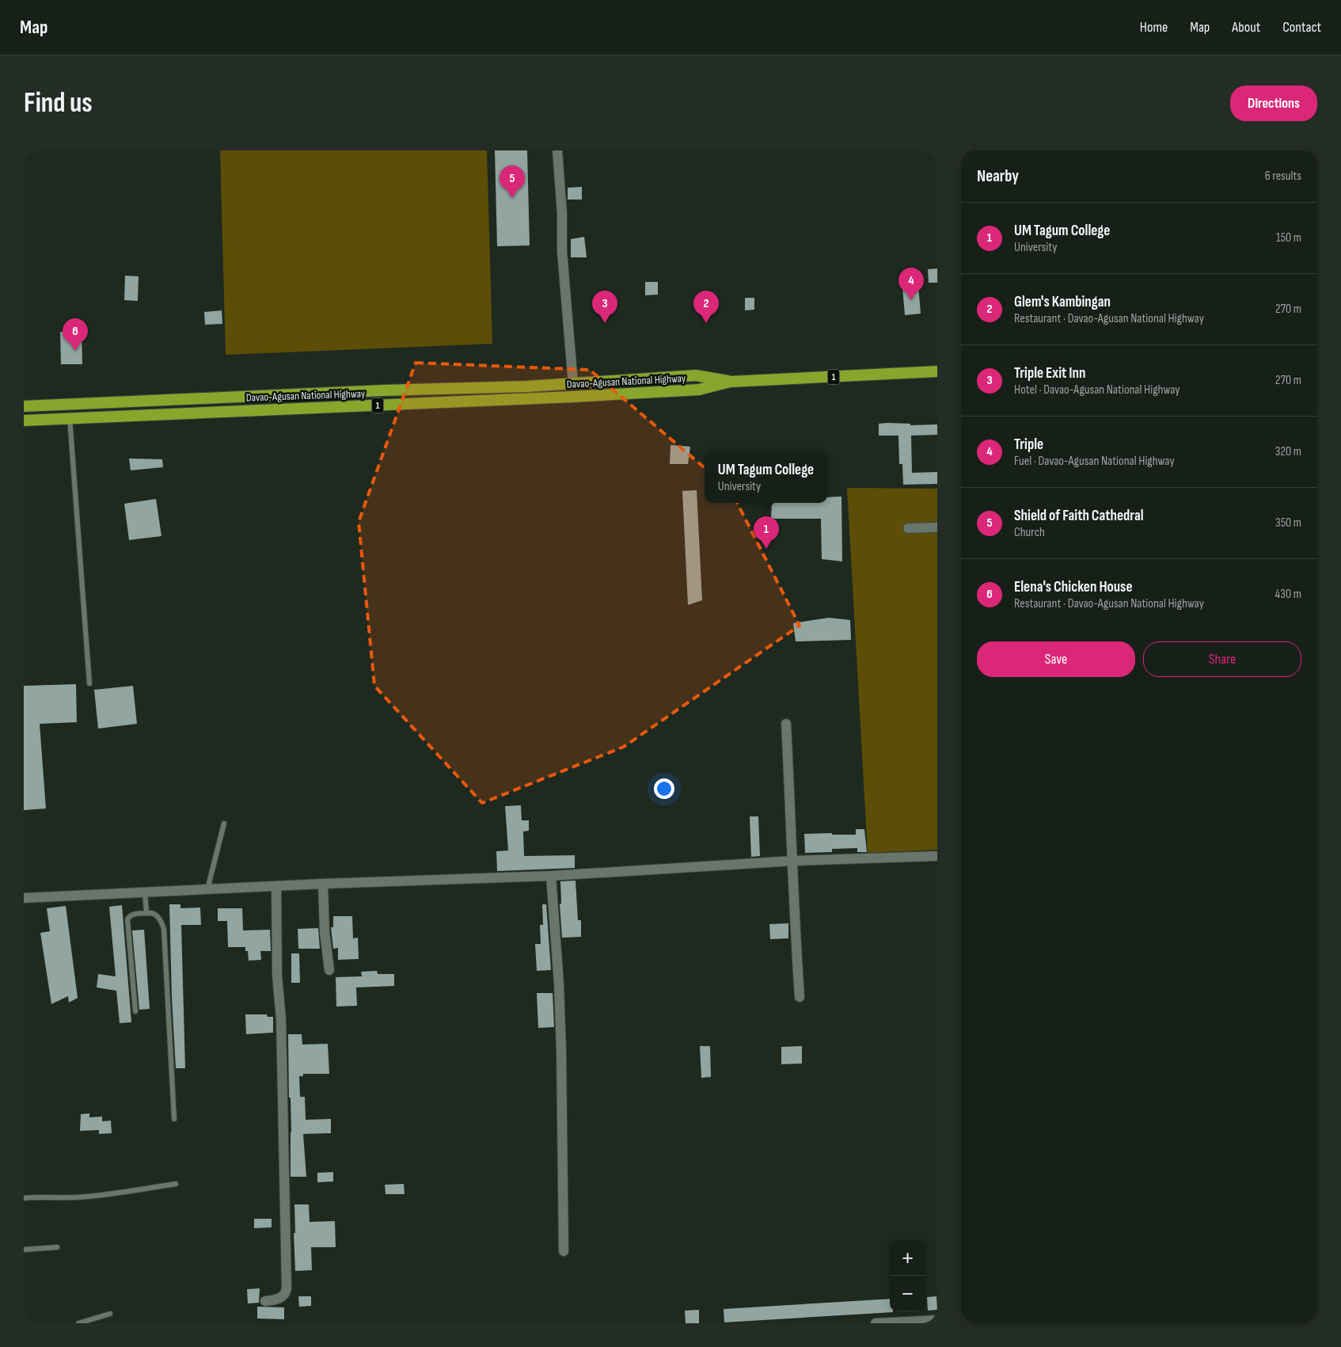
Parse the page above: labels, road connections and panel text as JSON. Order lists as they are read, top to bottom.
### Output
{
  "streets": {
    "highway": ["1", "Davao-Agusan National Highway"]
  },
  "page": {
    "header": "Map",
    "nav": [
      "Home",
      "Map",
      "About",
      "Contact"
    ],
    "buttons": [
      "Directions",
      ["Save", "Share"]
    ],
    "title": "Find us",
    "heading": ["Nearby", "6 results"],
    "pins": [
      "5",
      "4",
      "2",
      "3",
      "6",
      "1"
    ],
    "list": [
      {
        "mark": "1",
        "name": "UM Tagum College",
        "note": "University",
        "value": "150 m"
      },
      {
        "mark": "2",
        "name": "Glem's Kambingan",
        "note": "Restaurant · Davao-Agusan National Highway",
        "value": "270 m"
      },
      {
        "mark": "3",
        "name": "Triple Exit Inn",
        "note": "Hotel · Davao-Agusan National Highway",
        "value": "270 m"
      },
      {
        "mark": "4",
        "name": "Triple",
        "note": "Fuel · Davao-Agusan National Highway",
        "value": "320 m"
      },
      {
        "mark": "5",
        "name": "Shield of Faith Cathedral",
        "note": "Church",
        "value": "350 m"
      },
      {
        "mark": "6",
        "name": "Elena's Chicken House",
        "note": "Restaurant · Davao-Agusan National Highway",
        "value": "430 m"
      }
    ],
    "popup": ["UM Tagum College", "University"],
    "map_buttons": ["+", "−"]
  }
}
